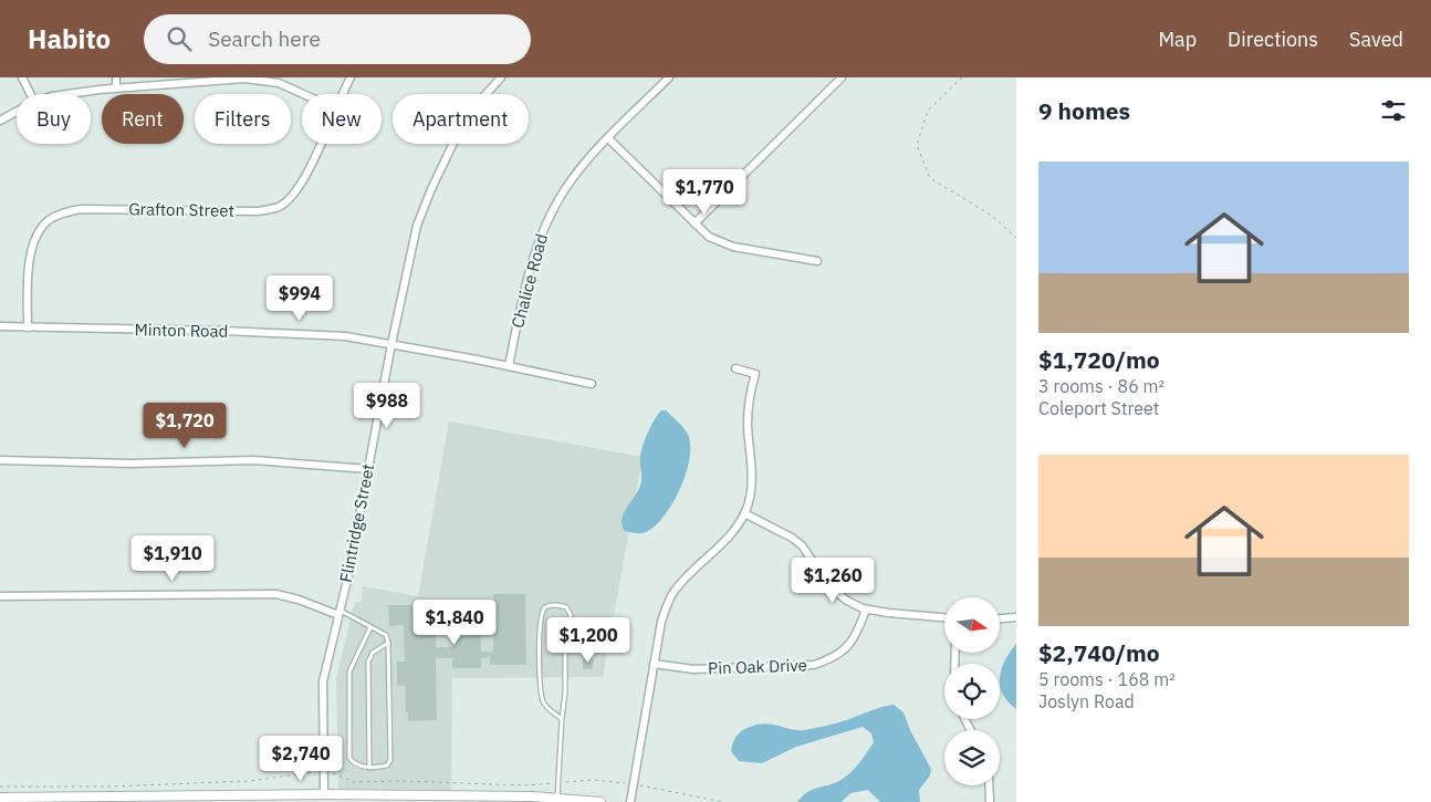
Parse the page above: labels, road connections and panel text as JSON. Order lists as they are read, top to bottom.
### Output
{
  "streets": {
    "street": [
      "Grafton Street",
      "Chalice Road",
      "Minton Road",
      "Flintridge Street",
      "Pin Oak Drive"
    ]
  },
  "crossings": [
    ["Grafton Street", "Minton Road"],
    ["Chalice Road", "Minton Road"],
    ["Minton Road", "Flintridge Street"]
  ],
  "north": "right",
  "page": {
    "header": "Habito",
    "search": "Search here",
    "nav": ["Map", "Directions", "Saved"],
    "heading": "9 homes",
    "chip": [
      "Buy",
      "Rent",
      "Filters",
      "New",
      "Apartment"
    ],
    "list": [
      {
        "name": "$1,720/mo",
        "note": "3 rooms · 86 m² · Coleport Street"
      },
      {
        "name": "$2,740/mo",
        "note": "5 rooms · 168 m² · Joslyn Road"
      }
    ],
    "price": [
      "$1,770",
      "$994",
      "$988",
      "$1,720",
      "$1,910",
      "$1,260",
      "$1,840",
      "$1,200",
      "$2,740"
    ]
  }
}
